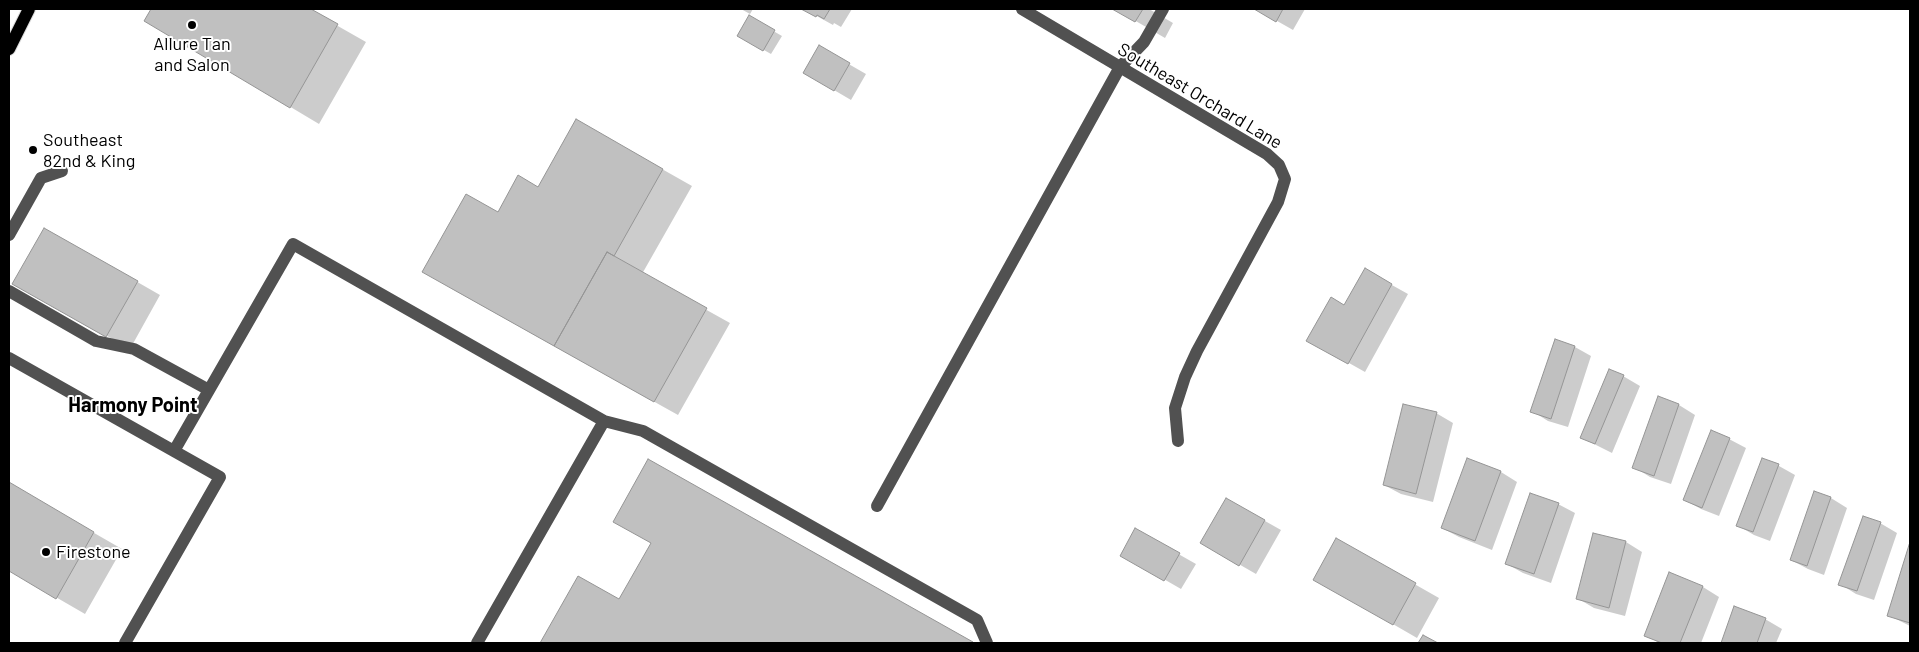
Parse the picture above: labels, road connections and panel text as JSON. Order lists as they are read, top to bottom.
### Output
{
  "streets": {
    "street": ["Southeast Orchard Lane"]
  },
  "districts": ["Harmony Point"],
  "places": ["Allure Tan and Salon", "Southeast 82nd & King", "Firestone"]
}
